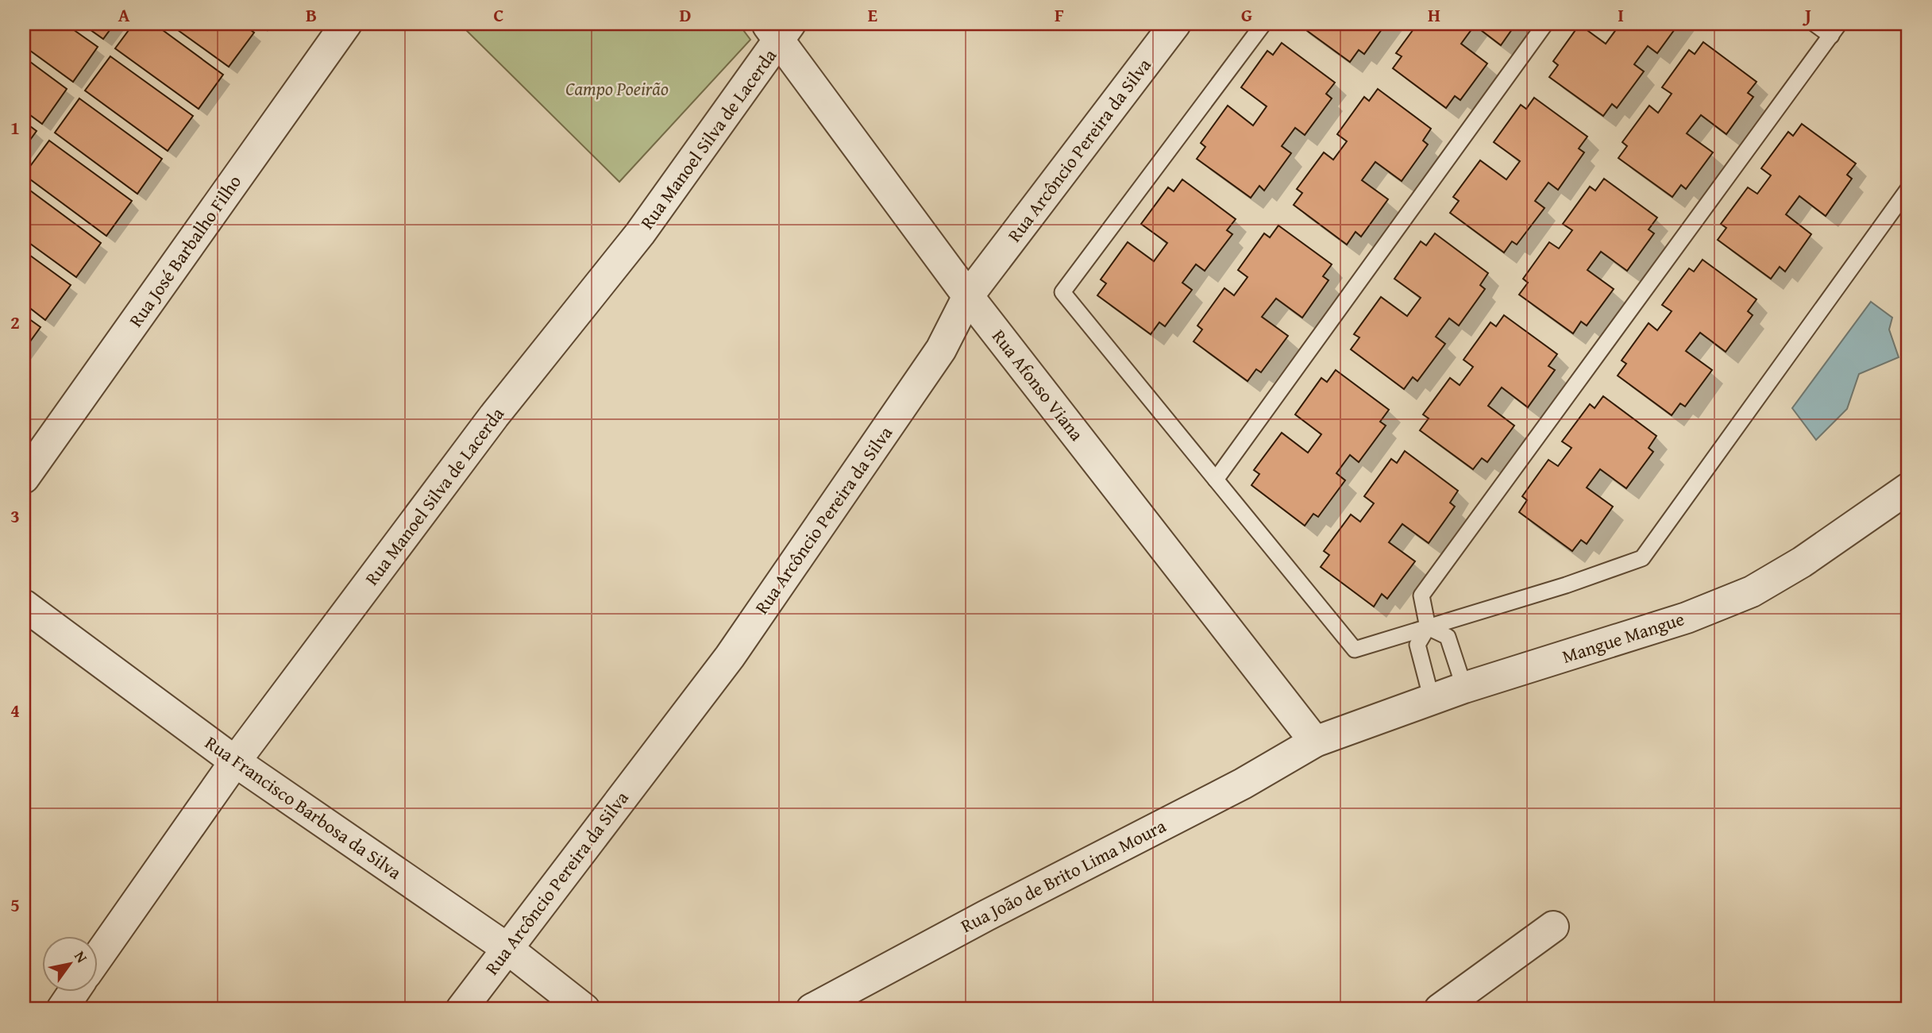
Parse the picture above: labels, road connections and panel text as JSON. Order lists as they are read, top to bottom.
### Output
{
  "streets": {
    "street": [
      "Rua Manoel Silva de Lacerda",
      "Rua Arcôncio Pereira da Silva",
      "Rua José Barbalho Filho",
      "Rua Afonso Viana",
      "Mangue Mangue",
      "Rua Francisco Barbosa da Silva",
      "Rua João de Brito Lima Moura"
    ]
  },
  "crossings": [
    ["Rua Manoel Silva de Lacerda", "Rua Afonso Viana"],
    ["Rua Manoel Silva de Lacerda", "Rua Francisco Barbosa da Silva"],
    ["Rua Arcôncio Pereira da Silva", "Rua Afonso Viana"],
    ["Rua Arcôncio Pereira da Silva", "Rua Francisco Barbosa da Silva"],
    ["Rua Afonso Viana", "Mangue Mangue"],
    ["Rua Afonso Viana", "Rua João de Brito Lima Moura"],
    ["Mangue Mangue", "Rua João de Brito Lima Moura"]
  ],
  "parks": ["Campo Poeirão"],
  "north": "top right",
  "grid": {
    "columns": [
      "A",
      "B",
      "C",
      "D",
      "E",
      "F",
      "G",
      "H",
      "I",
      "J"
    ],
    "rows": [
      "1",
      "2",
      "3",
      "4",
      "5"
    ]
  }
}
